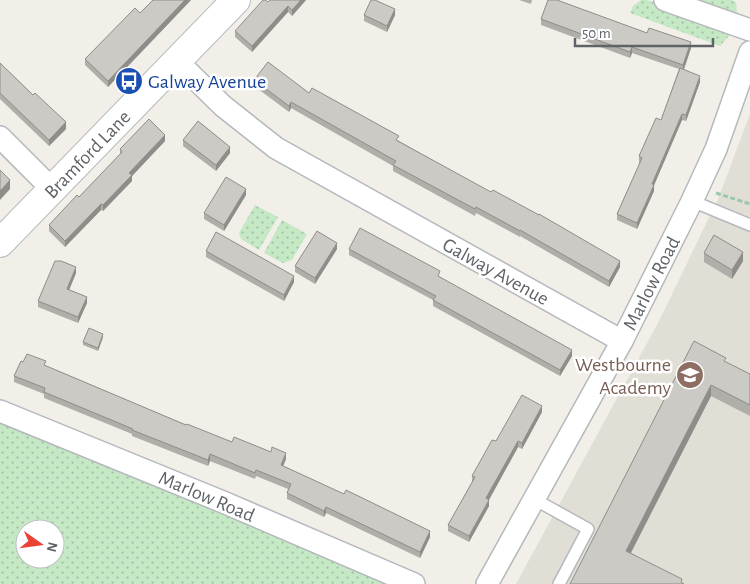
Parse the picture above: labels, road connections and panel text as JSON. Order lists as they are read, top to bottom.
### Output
{
  "streets": {
    "street": ["Bramford Lane", "Galway Avenue", "Marlow Road"]
  },
  "crossings": [
    ["Bramford Lane", "Galway Avenue"],
    ["Galway Avenue", "Marlow Road"]
  ],
  "places": {
    "bus stop": ["Galway Avenue"],
    "school or university": ["Westbourne Academy"]
  },
  "scale_bar": "50 m",
  "north": "right"
}
